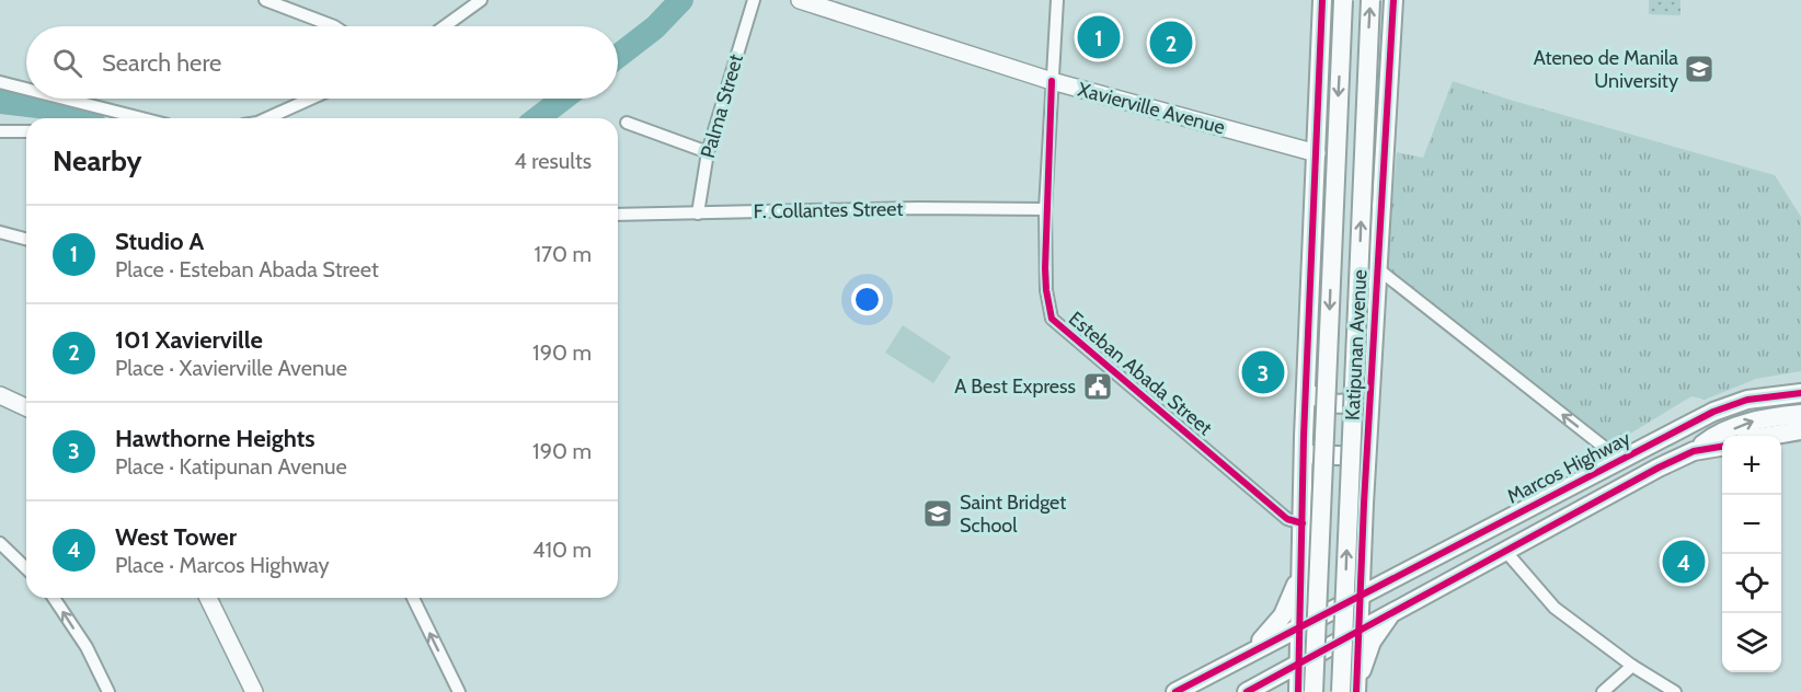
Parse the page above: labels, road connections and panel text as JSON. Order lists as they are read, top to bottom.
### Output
{
  "streets": {
    "main road": ["Xavierville Avenue", "Katipunan Avenue", "Marcos Highway"],
    "street": ["Palma Street", "F. Collantes Street", "Esteban Abada Street"]
  },
  "crossings": [
    ["Palma Street", "F. Collantes Street"],
    ["Xavierville Avenue", "Esteban Abada Street"],
    ["F. Collantes Street", "Esteban Abada Street"],
    ["Katipunan Avenue", "Marcos Highway"]
  ],
  "places": {
    "school or university": ["Ateneo de Manila University", "Saint Bridget School"],
    "public building": ["A Best Express"]
  },
  "page": {
    "pins": [
      "1",
      "2",
      "3",
      "4"
    ],
    "search": "Search here",
    "heading": ["Nearby", "4 results"],
    "list": [
      {
        "mark": "1",
        "name": "Studio A",
        "note": "Place · Esteban Abada Street",
        "value": "170 m"
      },
      {
        "mark": "2",
        "name": "101 Xavierville",
        "note": "Place · Xavierville Avenue",
        "value": "190 m"
      },
      {
        "mark": "3",
        "name": "Hawthorne Heights",
        "note": "Place · Katipunan Avenue",
        "value": "190 m"
      },
      {
        "mark": "4",
        "name": "West Tower",
        "note": "Place · Marcos Highway",
        "value": "410 m"
      }
    ],
    "map_buttons": ["+", "−"]
  }
}
